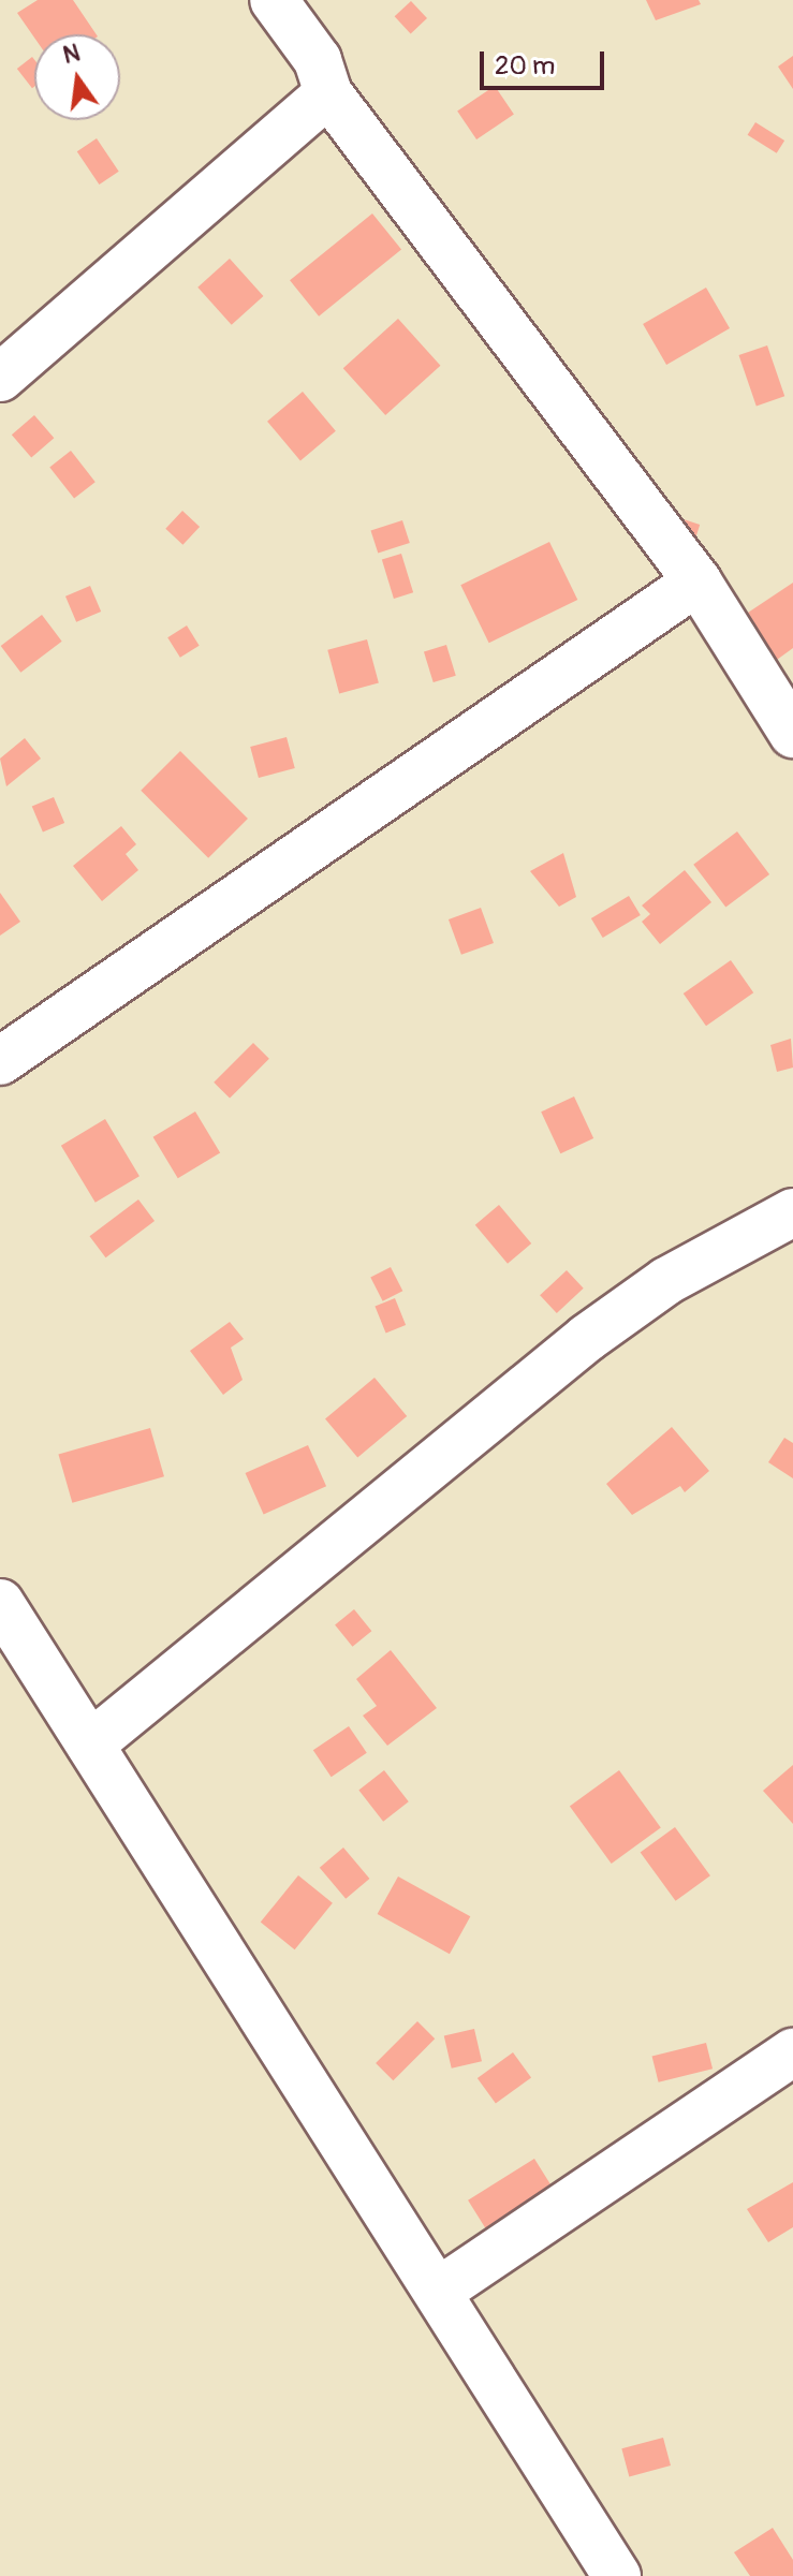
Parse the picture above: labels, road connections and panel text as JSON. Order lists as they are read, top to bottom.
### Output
{
  "scale_bar": "20 m",
  "north": "top"
}
